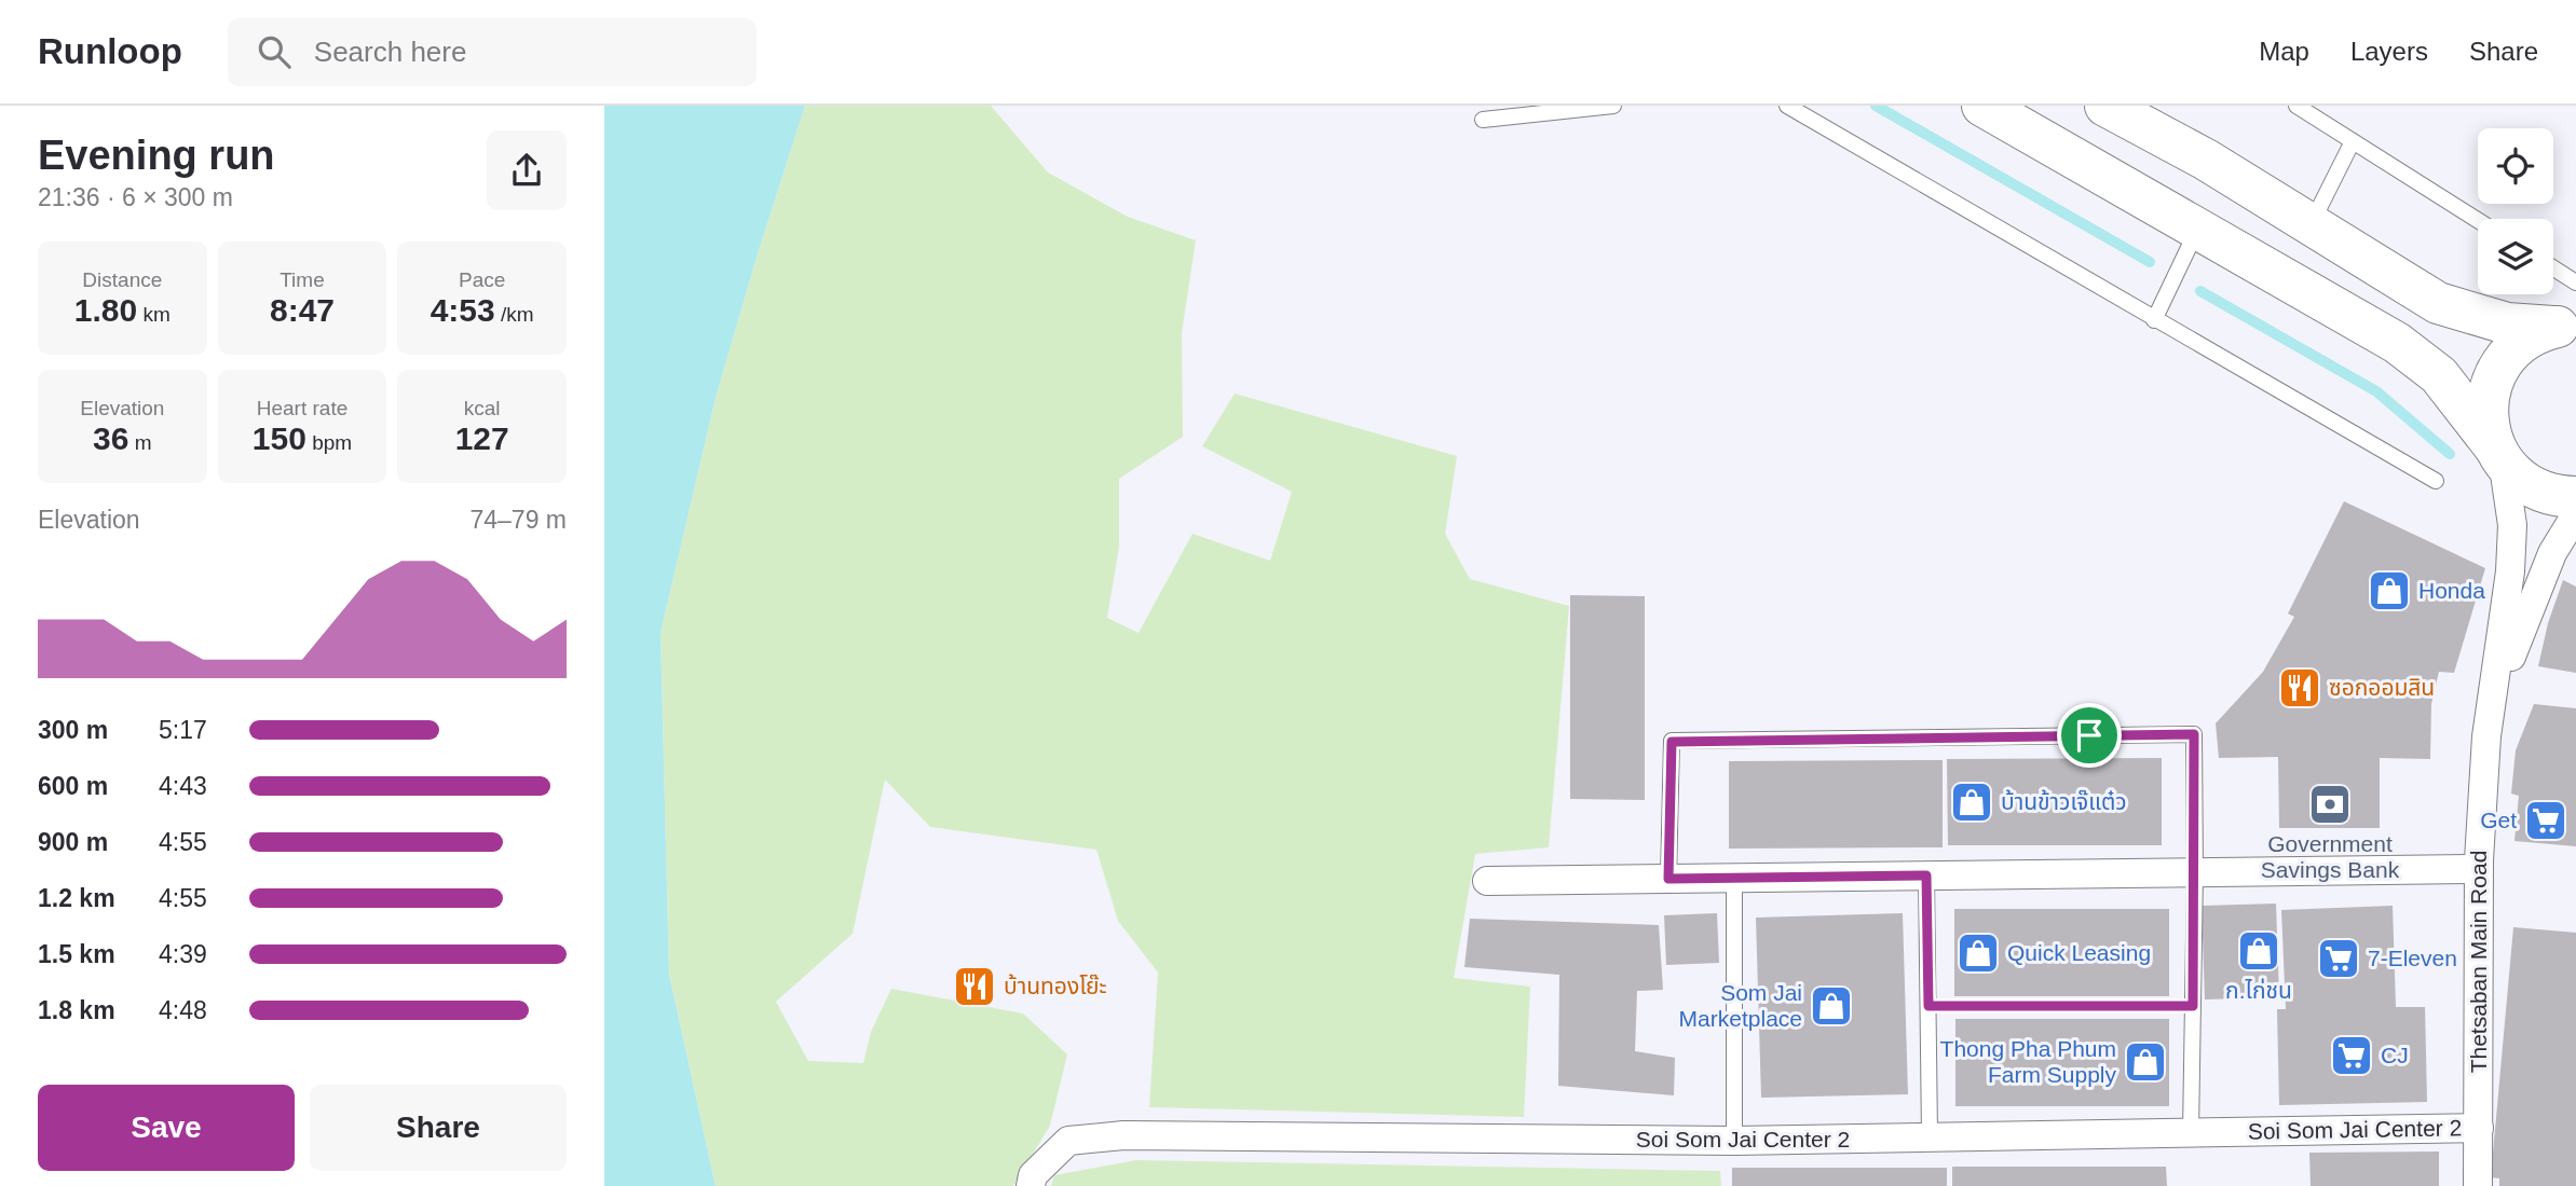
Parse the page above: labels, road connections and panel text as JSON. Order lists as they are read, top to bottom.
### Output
{
  "streets": {
    "street": ["Thetsaban Main Road", "Soi Som Jai Center 2"]
  },
  "crossings": [
    ["Thetsaban Main Road", "Soi Som Jai Center 2"]
  ],
  "places": {
    "shop": [
      "Honda",
      "บ้านข้าวเจ๊แต๋ว",
      "ก.ไก่ชน",
      "Quick Leasing",
      "Som Jai Marketplace",
      "Thong Pha Phum Farm Supply"
    ],
    "restaurant": ["ซอกออมสิน", "บ้านทองโย๊ะ"],
    "bank": ["Government Savings Bank"],
    "supermarket": ["Get", "7-Eleven", "CJ"]
  },
  "page": {
    "header": "Runloop",
    "search": "Search here",
    "nav": ["Map", "Layers", "Share"],
    "heading": ["Evening run", "21:36 · 6 × 300 m"],
    "stats": [
      ["Distance", "1.80 km"],
      ["Time", "8:47"],
      ["Pace", "4:53 /km"],
      ["Elevation", "36 m"],
      ["Heart rate", "150 bpm"],
      ["kcal", "127"]
    ],
    "chart": ["Elevation", "74–79 m"],
    "list": [
      {
        "name": "300 m",
        "note": "5:17"
      },
      {
        "name": "600 m",
        "note": "4:43"
      },
      {
        "name": "900 m",
        "note": "4:55"
      },
      {
        "name": "1.2 km",
        "note": "4:55"
      },
      {
        "name": "1.5 km",
        "note": "4:39"
      },
      {
        "name": "1.8 km",
        "note": "4:48"
      }
    ],
    "buttons": ["Save", "Share"]
  }
}
